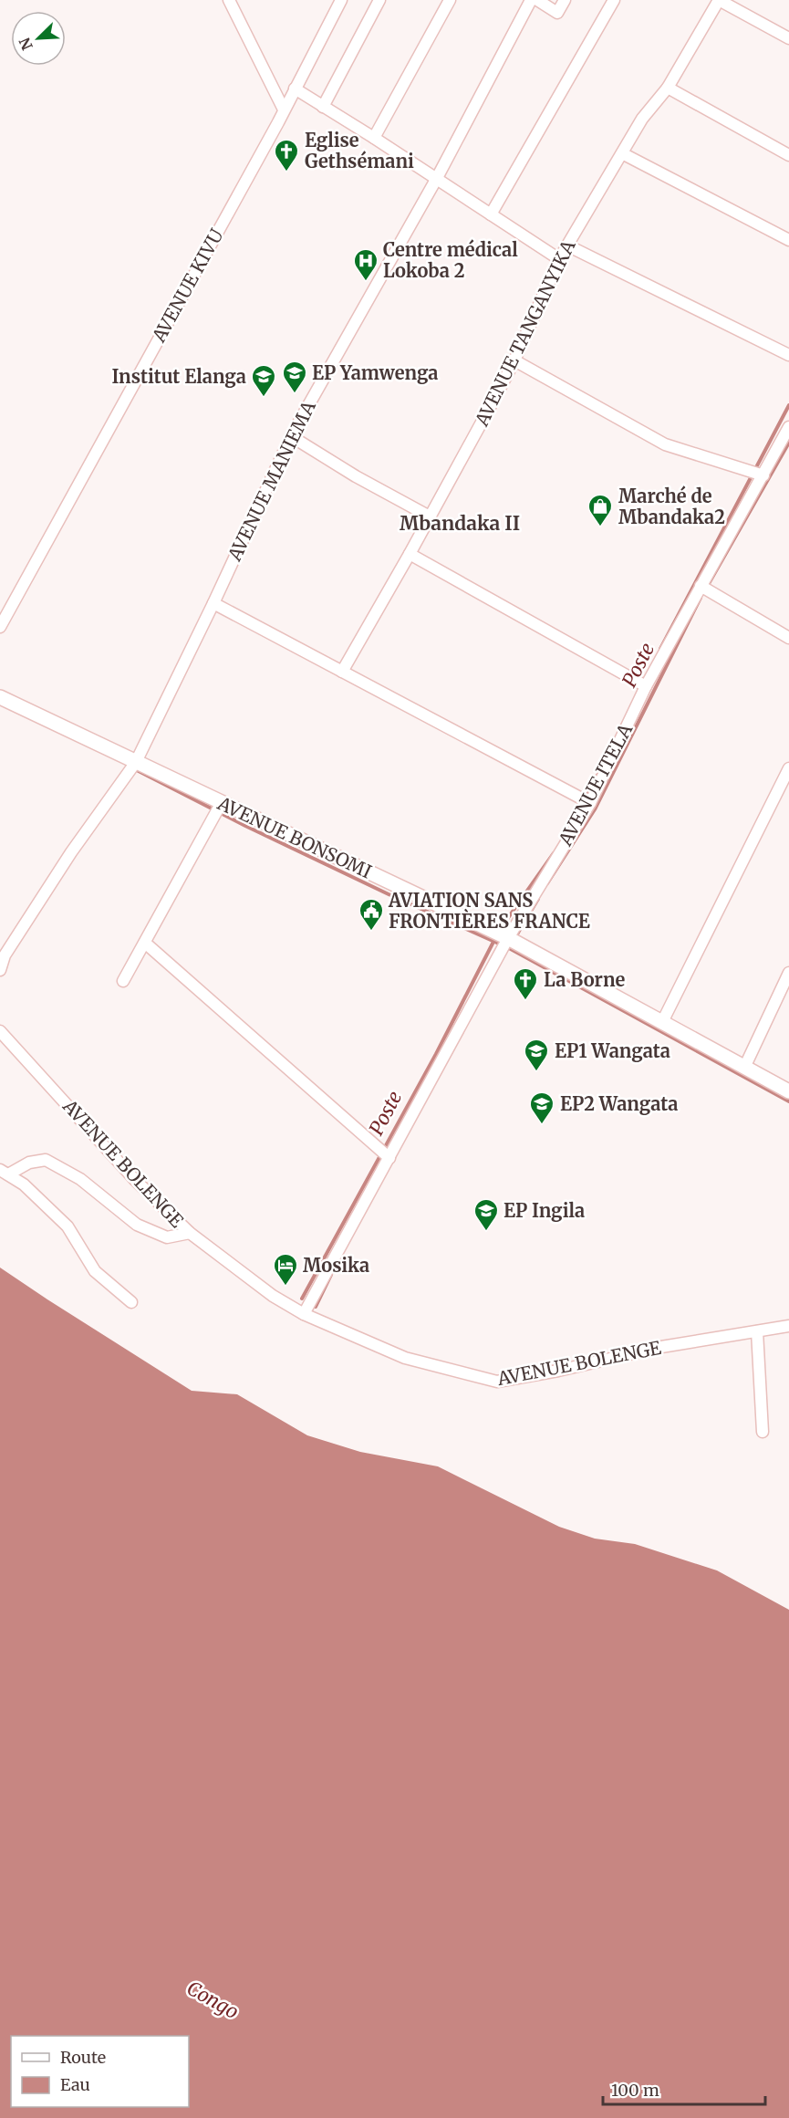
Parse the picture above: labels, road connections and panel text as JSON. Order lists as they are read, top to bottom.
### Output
{
  "streets": {
    "main road": ["AVENUE BONSOMI"],
    "street": [
      "AVENUE KIVU",
      "AVENUE TANGANYIKA",
      "AVENUE MANIEMA",
      "AVENUE ITELA",
      "AVENUE BOLENGE"
    ]
  },
  "crossings": [
    ["AVENUE MANIEMA", "AVENUE BONSOMI"],
    ["AVENUE ITELA", "AVENUE BONSOMI"],
    ["AVENUE ITELA", "AVENUE BOLENGE"]
  ],
  "districts": ["Mbandaka II"],
  "water": ["Poste", "Congo"],
  "places": {
    "church": ["Eglise Gethsémani", "La Borne"],
    "hospital": ["Centre médical Lokoba 2"],
    "school or university": [
      "EP Yamwenga",
      "Institut Elanga",
      "EP1 Wangata",
      "EP2 Wangata",
      "EP Ingila"
    ],
    "shop": ["Marché de Mbandaka2"],
    "public building": ["AVIATION SANS FRONTIÈRES FRANCE"],
    "hotel": ["Mosika"]
  },
  "legend": ["Route", "Eau"],
  "scale_bar": "100 m",
  "north": "bottom left"
}
